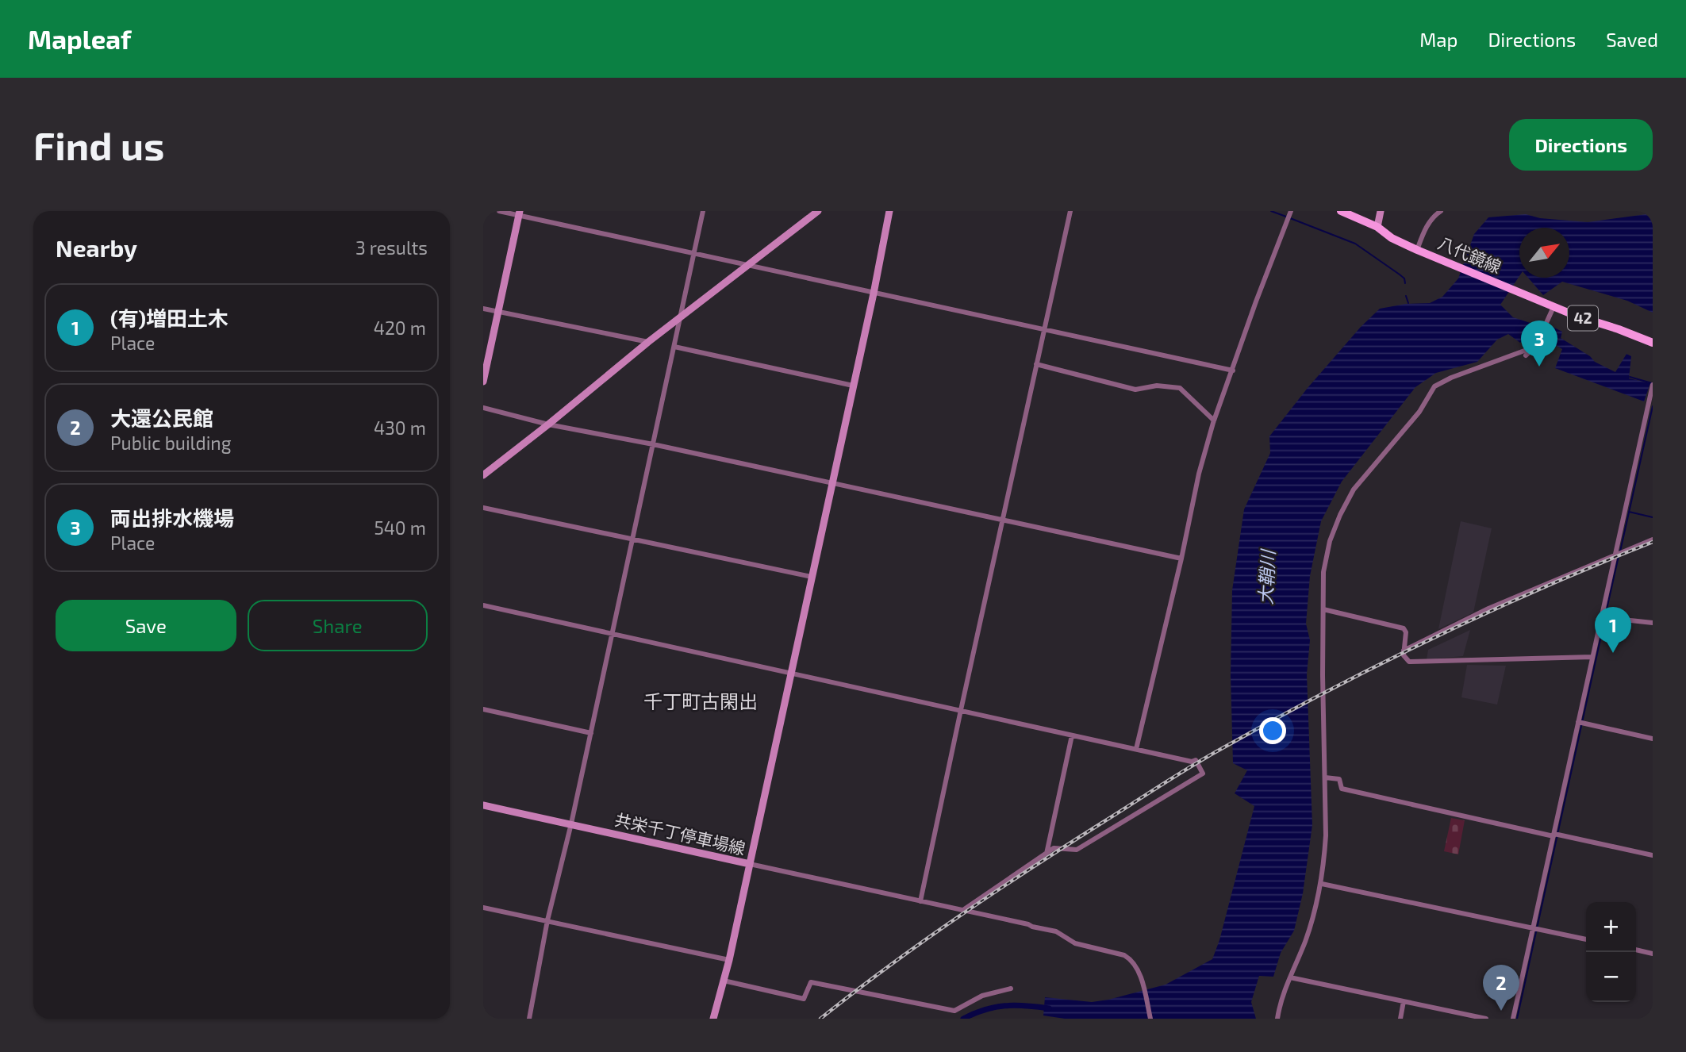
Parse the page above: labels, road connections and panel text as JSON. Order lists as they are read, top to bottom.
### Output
{
  "streets": {
    "main road": ["八代鏡線", "42"],
    "street": ["共栄千丁停車場線"]
  },
  "districts": ["千丁町古閑出"],
  "water": ["大鞘川"],
  "north": "top right",
  "page": {
    "header": "Mapleaf",
    "nav": ["Map", "Directions", "Saved"],
    "buttons": [
      "Directions",
      ["Save", "Share"]
    ],
    "title": "Find us",
    "heading": ["Nearby", "3 results"],
    "list": [
      {
        "mark": "1",
        "name": "(有)増田土木",
        "note": "Place",
        "value": "420 m"
      },
      {
        "mark": "2",
        "name": "大還公民館",
        "note": "Public building",
        "value": "430 m"
      },
      {
        "mark": "3",
        "name": "両出排水機場",
        "note": "Place",
        "value": "540 m"
      }
    ],
    "pins": ["3", "1", "2"],
    "map_buttons": ["+", "−"]
  }
}
